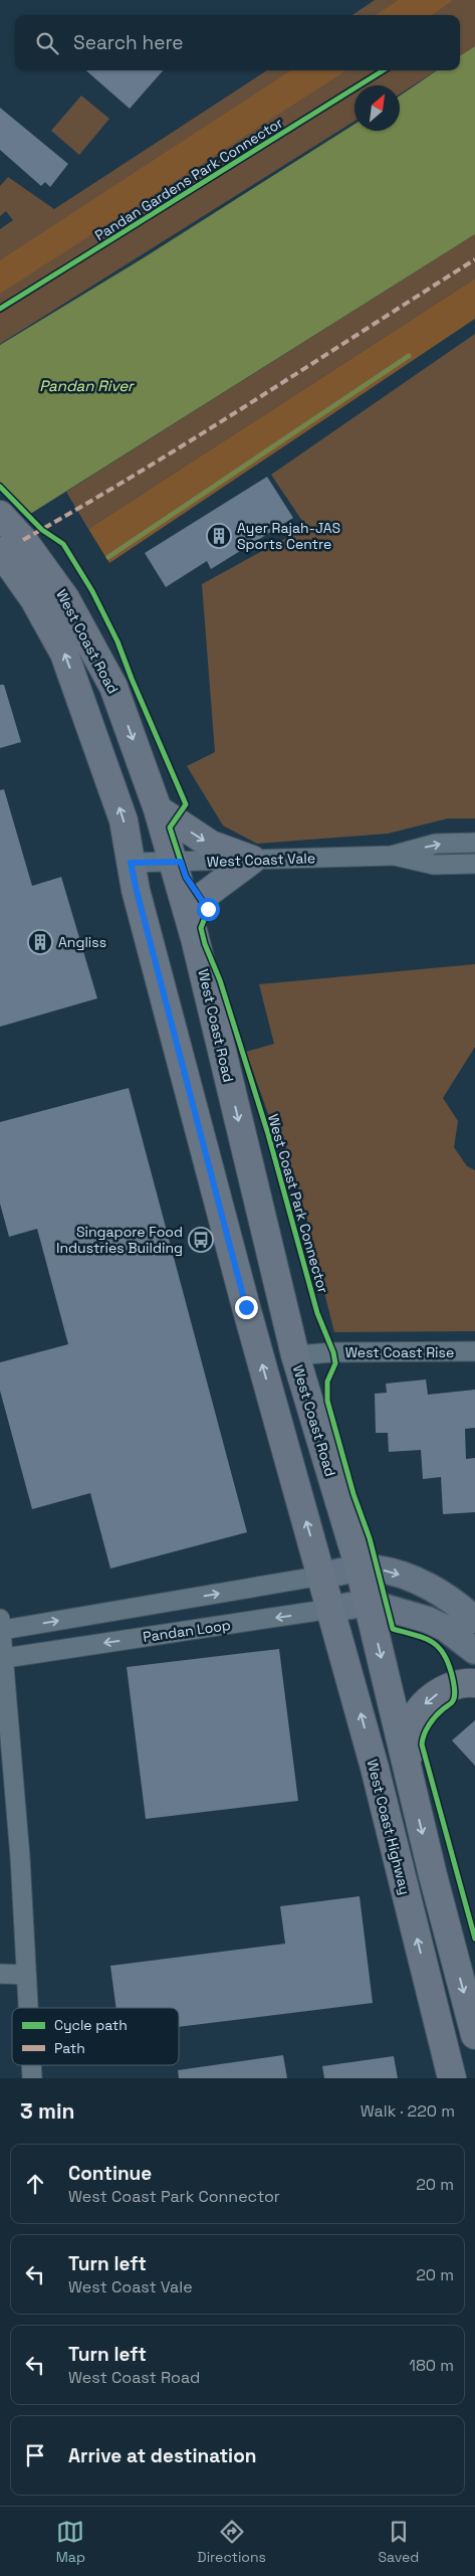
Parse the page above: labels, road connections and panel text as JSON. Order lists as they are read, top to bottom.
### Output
{
  "streets": {
    "main road": ["West Coast Road", "West Coast Highway"],
    "street": ["West Coast Vale", "West Coast Rise", "Pandan Loop"],
    "cycle path": ["Pandan Gardens Park Connector", "West Coast Park Connector"]
  },
  "crossings": [
    ["West Coast Road", "West Coast Vale"],
    ["West Coast Road", "West Coast Rise"],
    ["West Coast Road", "West Coast Highway"],
    ["Pandan Loop", "West Coast Highway"]
  ],
  "water": ["Pandan River"],
  "places": {
    "building": ["Ayer Rajah-JAS Sports Centre", "Angliss"],
    "bus stop": ["Singapore Food Industries Building"]
  },
  "legend": ["Cycle path", "Path"],
  "north": "top right",
  "page": {
    "search": "Search here",
    "heading": ["3 min", "Walk · 220 m"],
    "list": [
      ["Continue", "West Coast Park Connector", "20 m"],
      ["Turn left", "West Coast Vale", "20 m"],
      ["Turn left", "West Coast Road", "180 m"],
      "Arrive at destination"
    ],
    "nav": ["Map", "Directions", "Saved"]
  }
}
